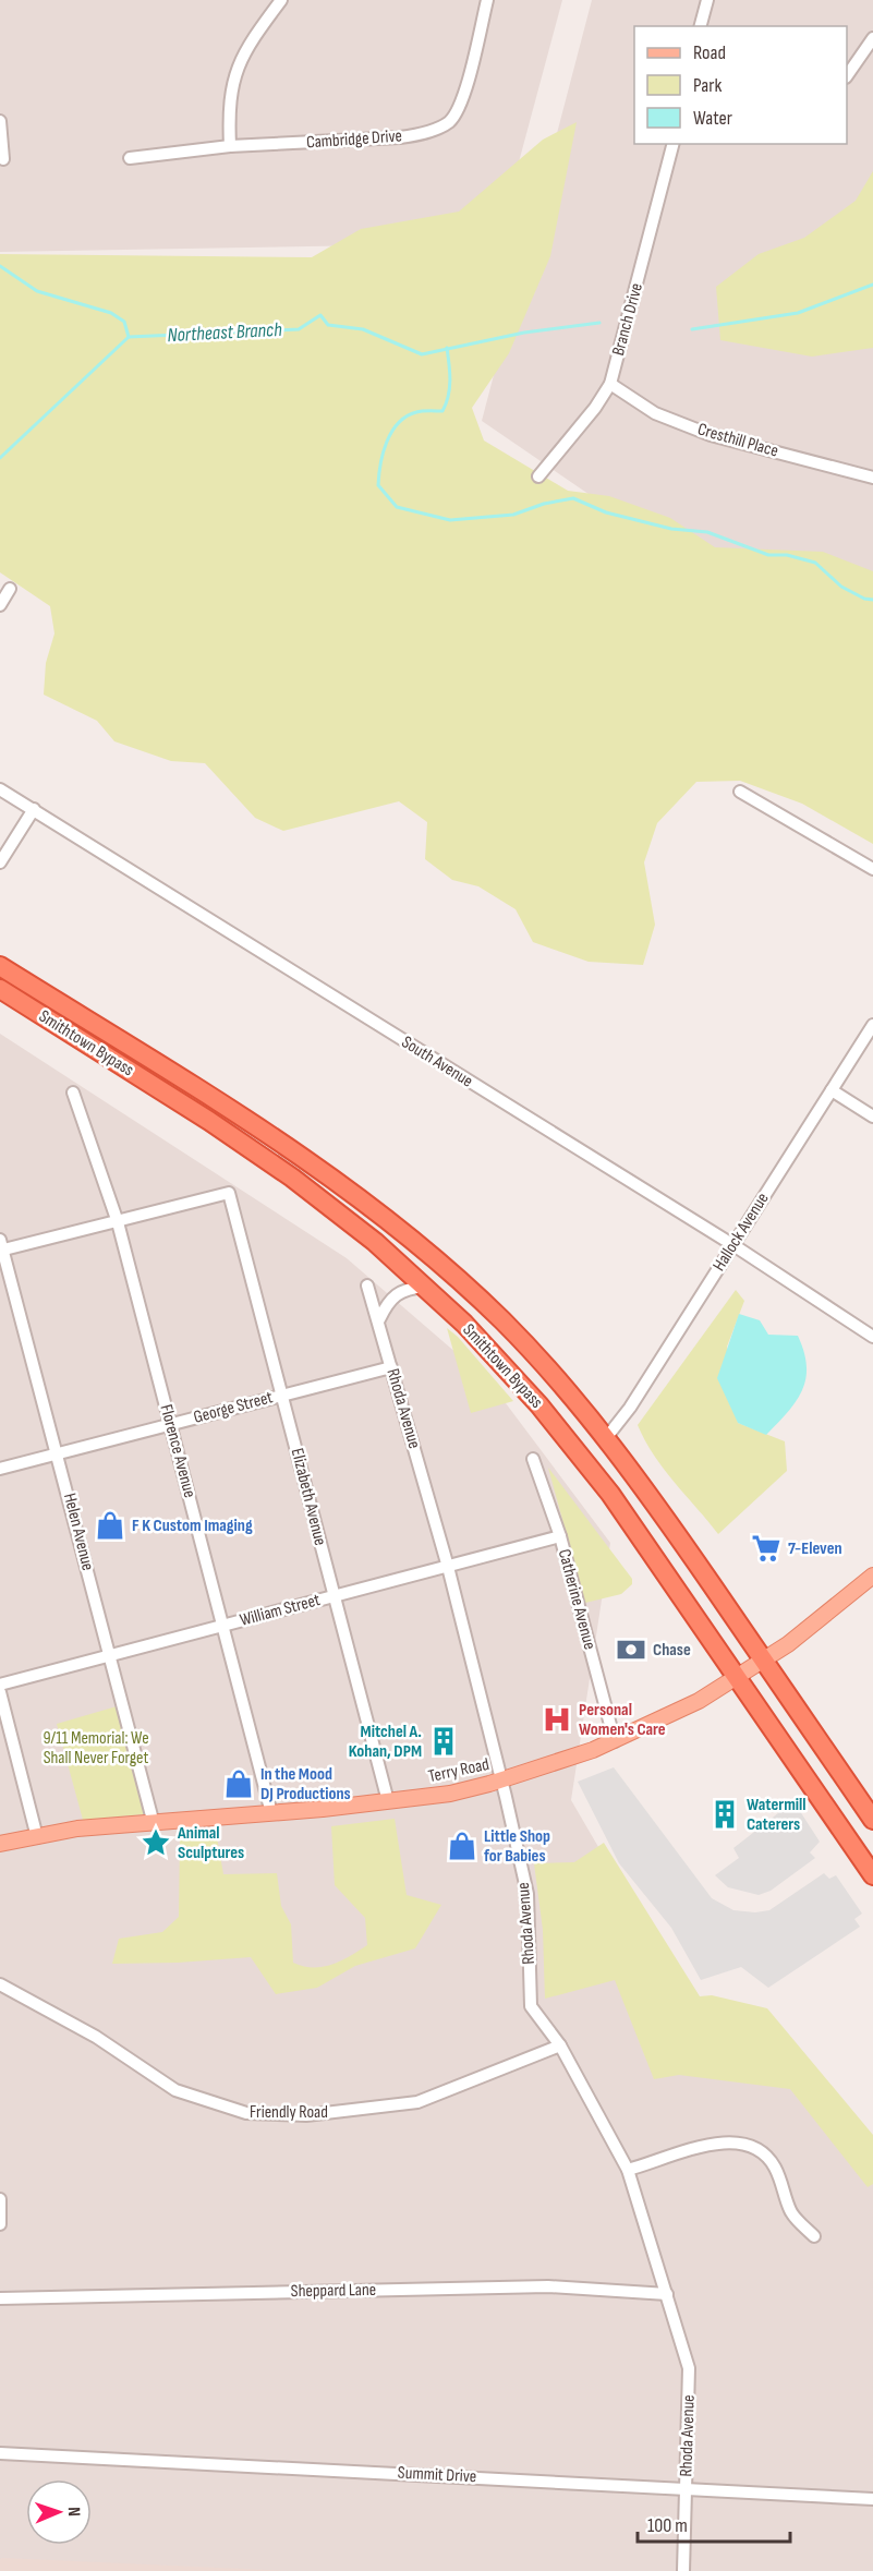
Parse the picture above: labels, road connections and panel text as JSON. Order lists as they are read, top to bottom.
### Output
{
  "streets": {
    "highway": ["Smithtown Bypass"],
    "main road": ["Terry Road"],
    "street": [
      "Cambridge Drive",
      "Branch Drive",
      "Cresthill Place",
      "South Avenue",
      "Hallock Avenue",
      "George Street",
      "Rhoda Avenue",
      "Florence Avenue",
      "Elizabeth Avenue",
      "Helen Avenue",
      "Catherine Avenue",
      "William Street",
      "Friendly Road",
      "Sheppard Lane",
      "Summit Drive"
    ]
  },
  "crossings": [
    ["Branch Drive", "Cresthill Place"],
    ["Smithtown Bypass", "Hallock Avenue"],
    ["Smithtown Bypass", "Terry Road"],
    ["South Avenue", "Hallock Avenue"],
    ["George Street", "Rhoda Avenue"],
    ["George Street", "Florence Avenue"],
    ["George Street", "Elizabeth Avenue"],
    ["George Street", "Helen Avenue"],
    ["Rhoda Avenue", "William Street"],
    ["Rhoda Avenue", "Terry Road"],
    ["Rhoda Avenue", "Friendly Road"],
    ["Rhoda Avenue", "Sheppard Lane"],
    ["Rhoda Avenue", "Summit Drive"],
    ["Florence Avenue", "Elizabeth Avenue"],
    ["Florence Avenue", "William Street"],
    ["Florence Avenue", "Terry Road"],
    ["Elizabeth Avenue", "William Street"],
    ["Elizabeth Avenue", "Terry Road"],
    ["Helen Avenue", "William Street"],
    ["Helen Avenue", "Terry Road"],
    ["Catherine Avenue", "William Street"],
    ["Catherine Avenue", "Terry Road"]
  ],
  "water": ["Northeast Branch"],
  "parks": ["9/11 Memorial: We Shall Never Forget"],
  "places": {
    "shop": ["F K Custom Imaging", "In the Mood DJ Productions", "Little Shop for Babies"],
    "supermarket": ["7-Eleven"],
    "bank": ["Chase"],
    "hospital": ["Personal Women's Care"],
    "building": ["Mitchel A. Kohan, DPM", "Watermill Caterers"],
    "place": ["Animal Sculptures"]
  },
  "legend": ["Road", "Park", "Water"],
  "scale_bar": "100 m",
  "north": "right"
}
